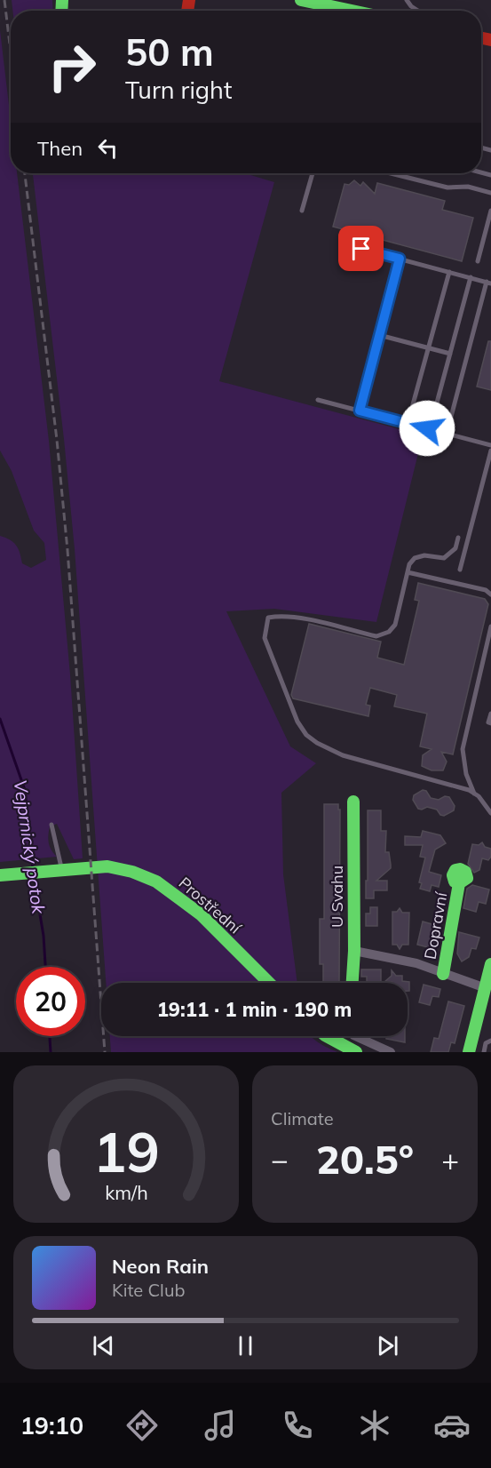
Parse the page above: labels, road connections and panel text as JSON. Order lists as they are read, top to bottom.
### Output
{
  "streets": {
    "street": ["U Svahu", "Prostřední", "Dopravní"]
  },
  "water": ["Vejprnický potok"],
  "page": {
    "turn": ["50 m", "Turn right"],
    "then": "Then",
    "limit": "20",
    "trip": "19:11 · 1 min · 190 m",
    "tile": "Climate",
    "heat": ["−", "20.5°", "+"],
    "song": ["Neon Rain", "Kite Club"],
    "tabs": "19:10",
    "gauge": ["19", "km/h"]
  }
}
